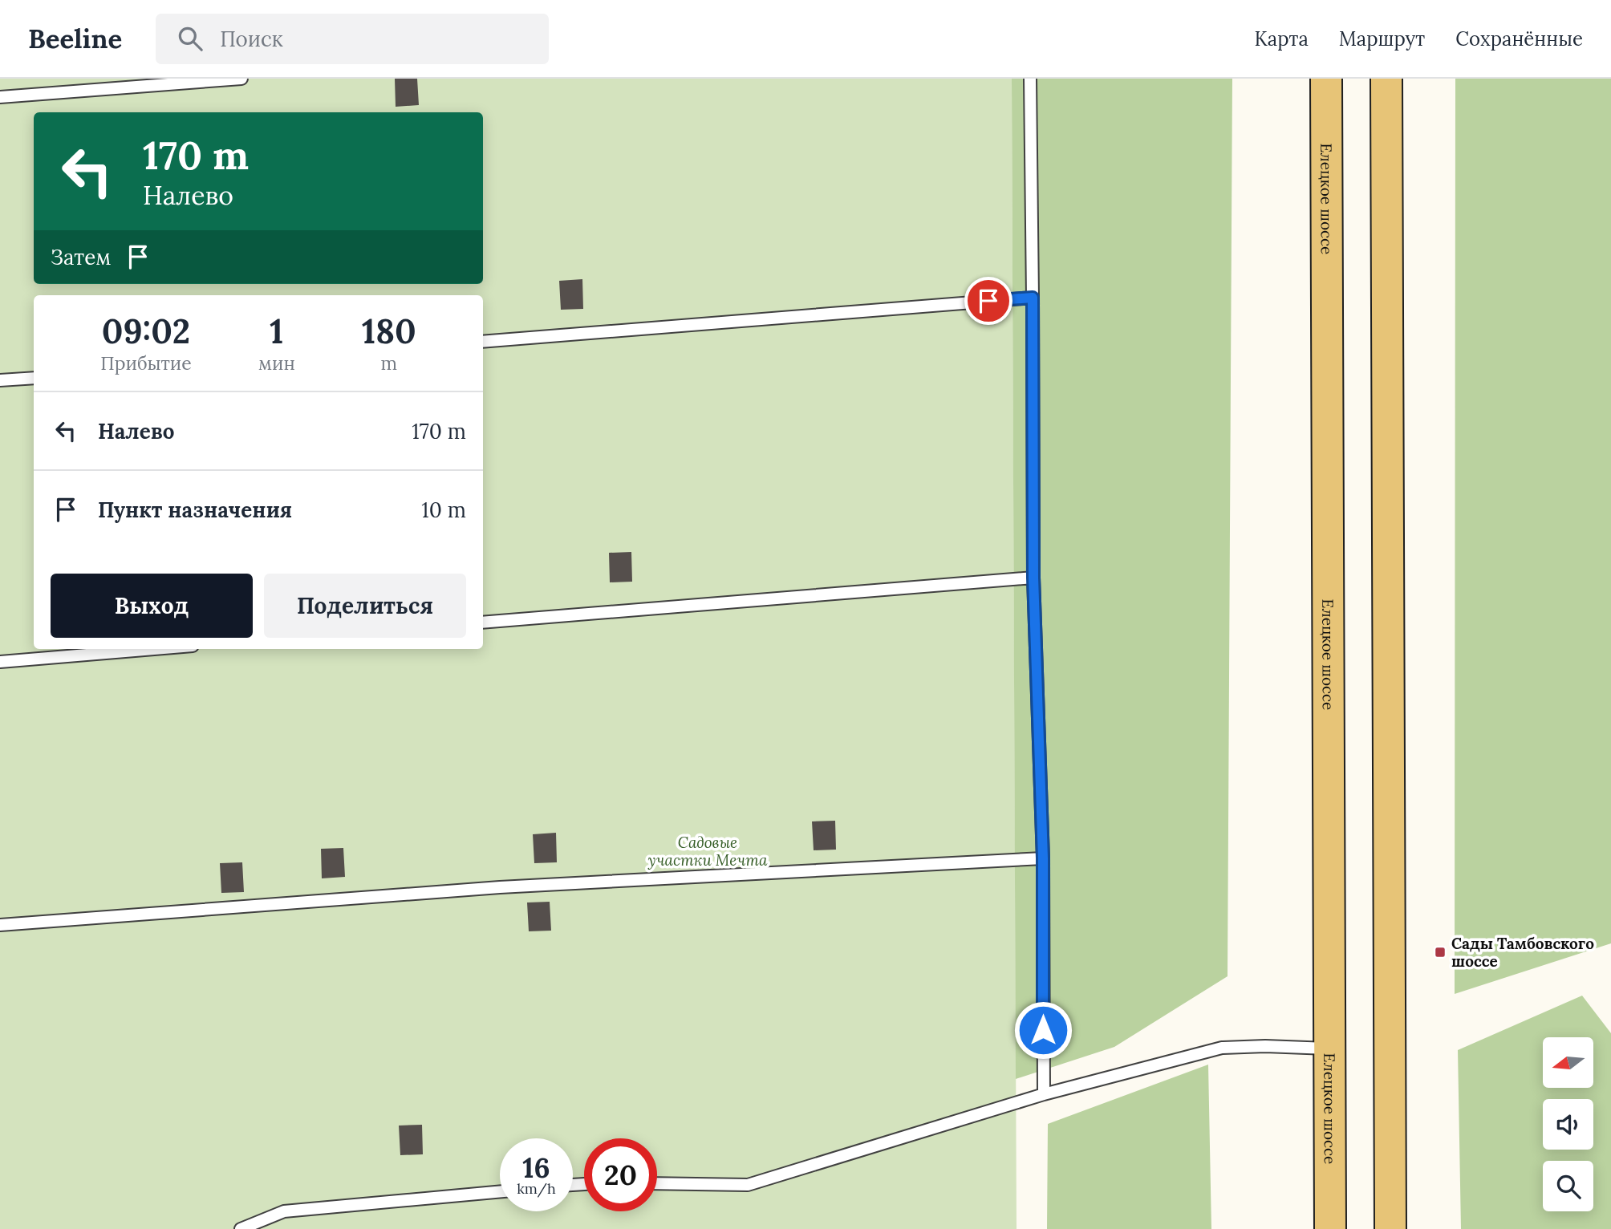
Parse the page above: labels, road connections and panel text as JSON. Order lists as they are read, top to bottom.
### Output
{
  "streets": {
    "main road": ["Елецкое шоссе"]
  },
  "parks": ["Садовые участки Мечта"],
  "places": {
    "transit": ["Сады Тамбовского шоссе"]
  },
  "north": "left",
  "page": {
    "header": "Beeline",
    "search": "Поиск",
    "nav": ["Карта", "Маршрут", "Сохранённые"],
    "turn": ["170 m", "Налево"],
    "then": "Затем",
    "eta": [
      "09:02",
      "Прибытие",
      "1",
      "мин",
      "180",
      "m"
    ],
    "list": [
      {
        "name": "Налево",
        "value": "170 m"
      },
      {
        "name": "Пункт назначения",
        "value": "10 m"
      }
    ],
    "buttons": ["Выход", "Поделиться"],
    "speed": "16 km/h",
    "limit": "20"
  }
}
